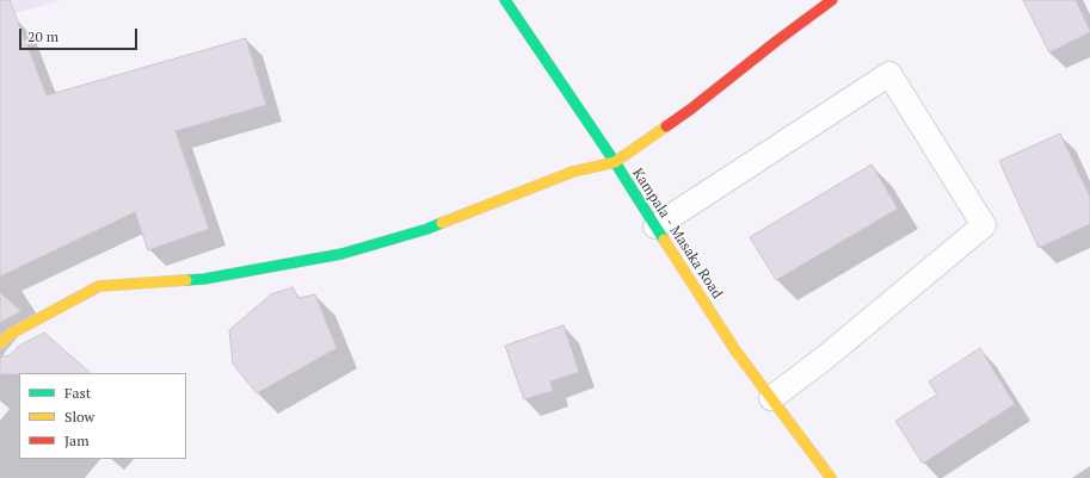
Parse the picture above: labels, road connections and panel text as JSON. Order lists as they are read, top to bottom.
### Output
{
  "streets": {
    "street": ["Kampala - Masaka Road"]
  },
  "legend": ["Fast", "Slow", "Jam"],
  "scale_bar": "20 m"
}
